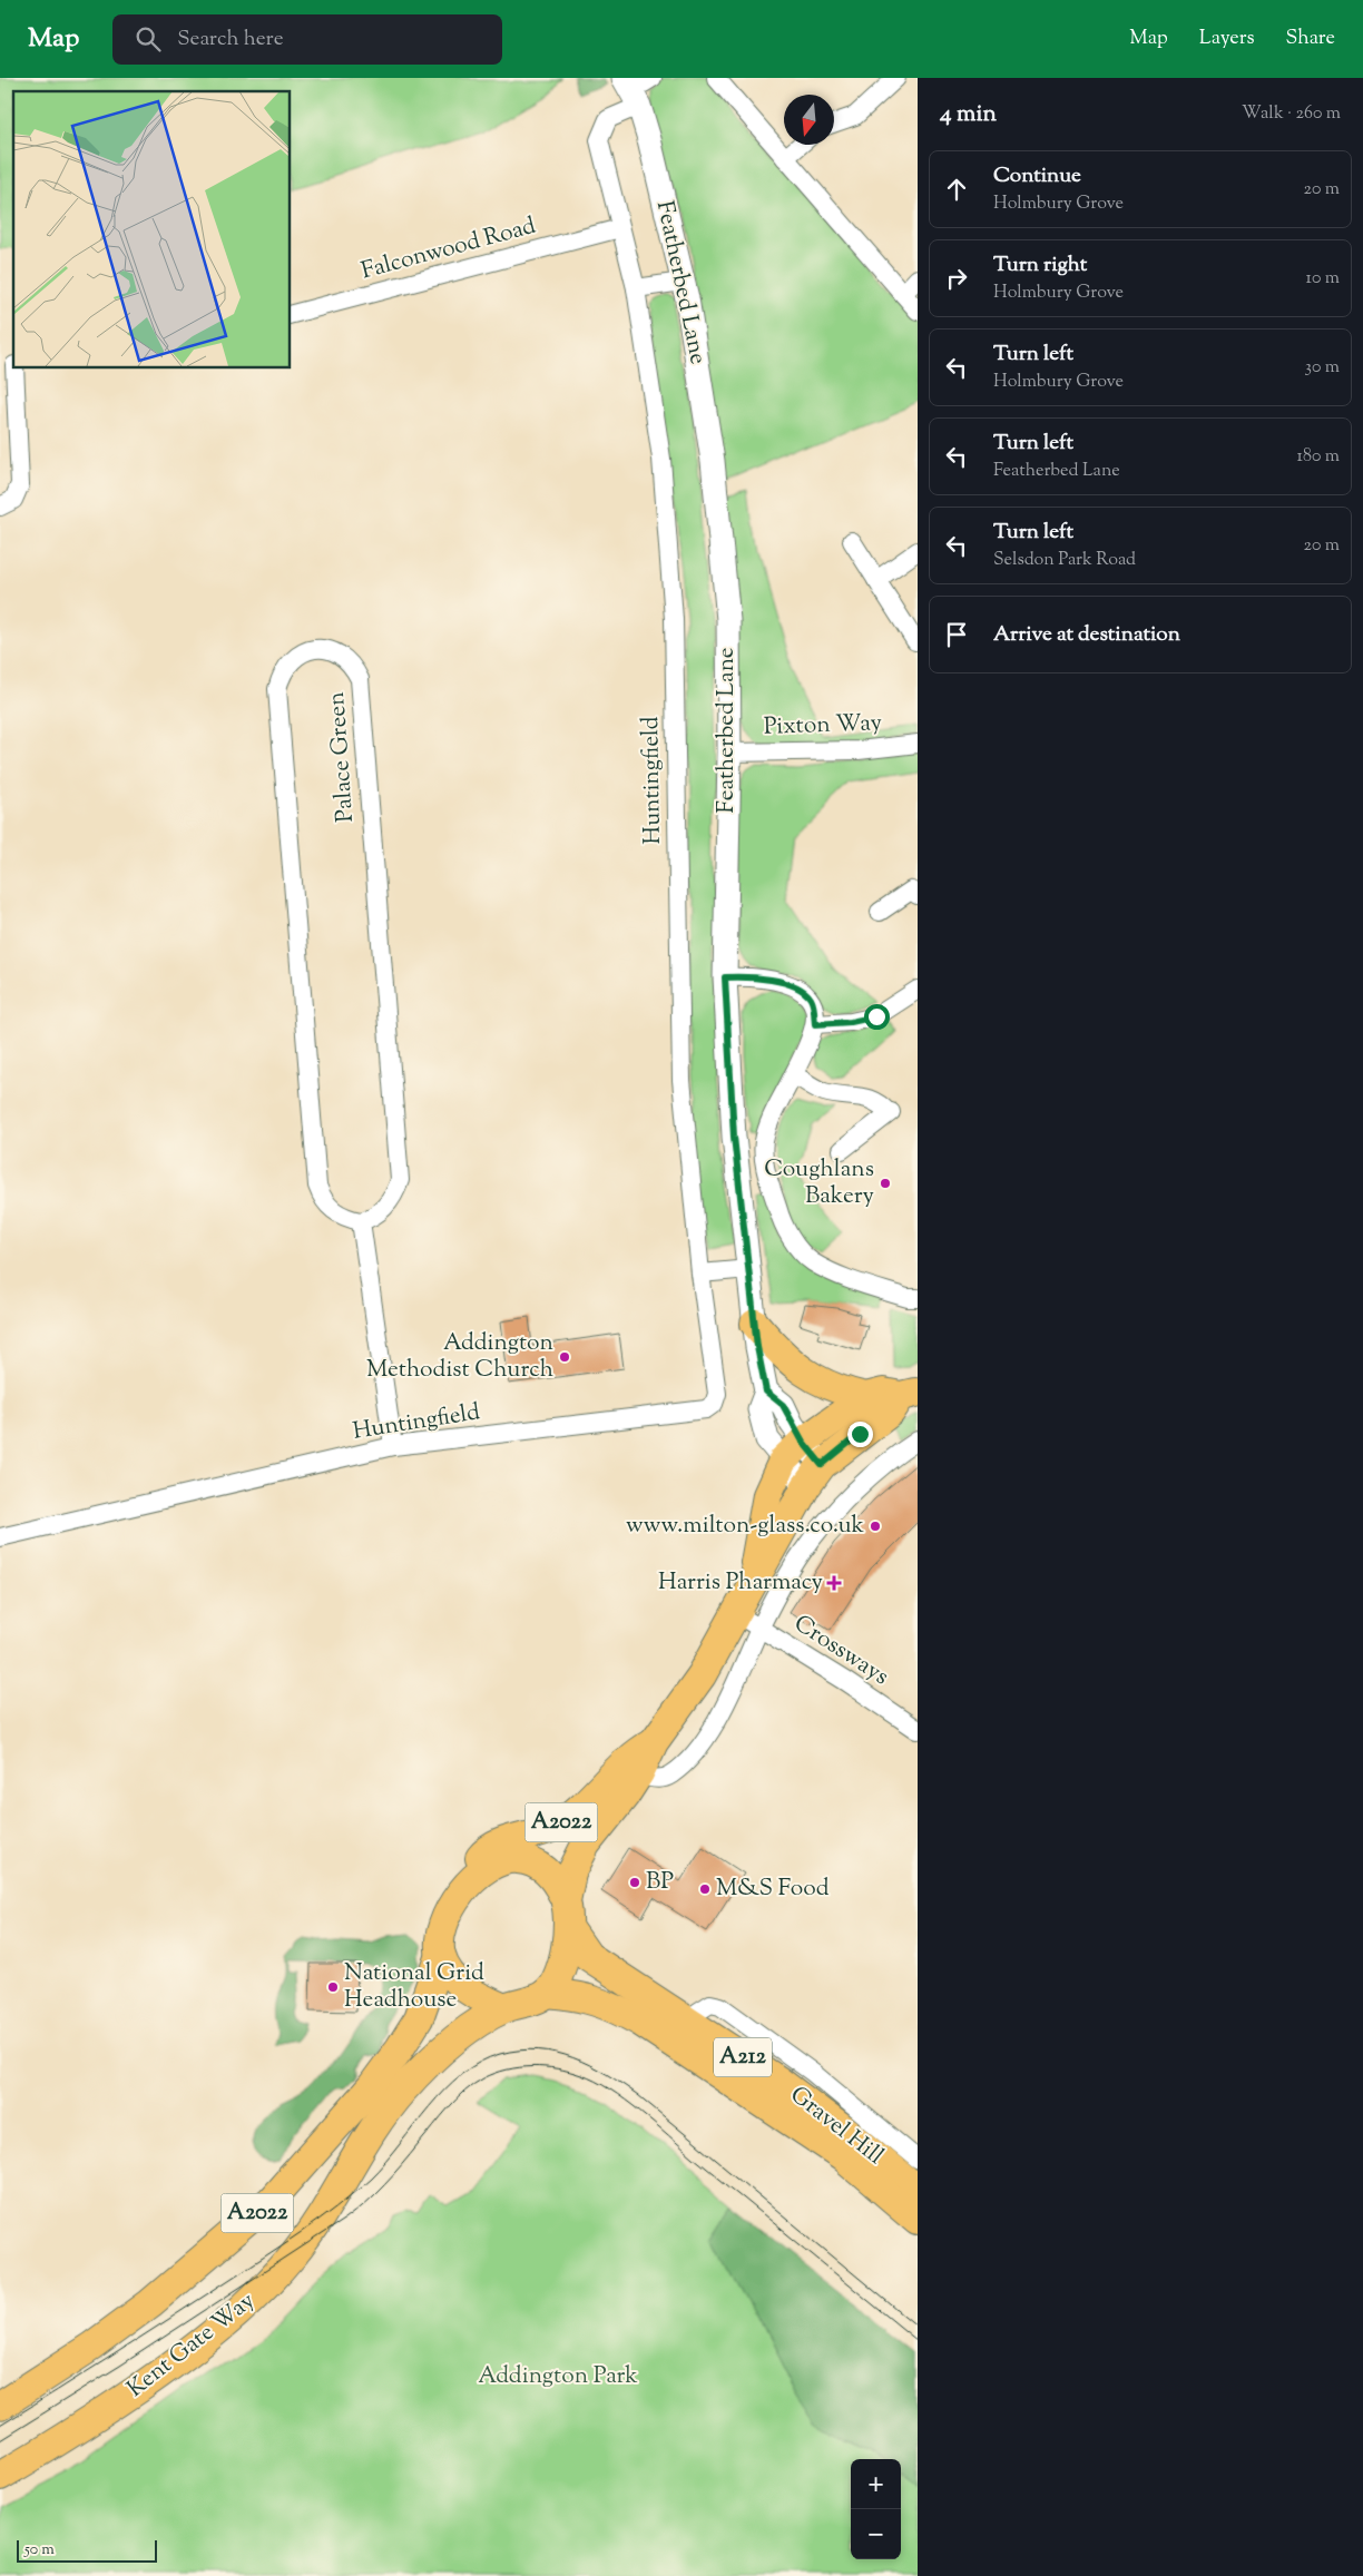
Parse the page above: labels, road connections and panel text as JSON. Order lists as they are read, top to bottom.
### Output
{
  "streets": {
    "main road": [
      "A2022",
      "A212",
      "Gravel Hill",
      "Kent Gate Way"
    ],
    "street": [
      "Falconwood Road",
      "Featherbed Lane",
      "Pixton Way",
      "Palace Green",
      "Huntingfield",
      "Crossways"
    ]
  },
  "crossings": [
    ["Falconwood Road", "Huntingfield"],
    ["Featherbed Lane", "Pixton Way"],
    ["Featherbed Lane", "Huntingfield"],
    ["Featherbed Lane", "A2022"],
    ["Crossways", "A2022"],
    ["A2022", "Gravel Hill"],
    ["A2022", "Kent Gate Way"],
    ["Gravel Hill", "Kent Gate Way"]
  ],
  "parks": ["Addington Park"],
  "places": {
    "other": [
      "Coughlans Bakery",
      "Addington Methodist Church",
      "www.milton-glass.co.uk",
      "BP",
      "M&S Food",
      "National Grid Headhouse"
    ],
    "health": ["Harris Pharmacy"]
  },
  "scale_bar": "50 m",
  "north": "bottom",
  "page": {
    "header": "Map",
    "search": "Search here",
    "nav": ["Map", "Layers", "Share"],
    "heading": ["4 min", "Walk · 260 m"],
    "list": [
      ["Continue", "Holmbury Grove", "20 m"],
      ["Turn right", "Holmbury Grove", "10 m"],
      ["Turn left", "Holmbury Grove", "30 m"],
      ["Turn left", "Featherbed Lane", "180 m"],
      ["Turn left", "Selsdon Park Road", "20 m"],
      "Arrive at destination"
    ],
    "map_buttons": ["+", "−"],
    "scale": "50 m"
  }
}
